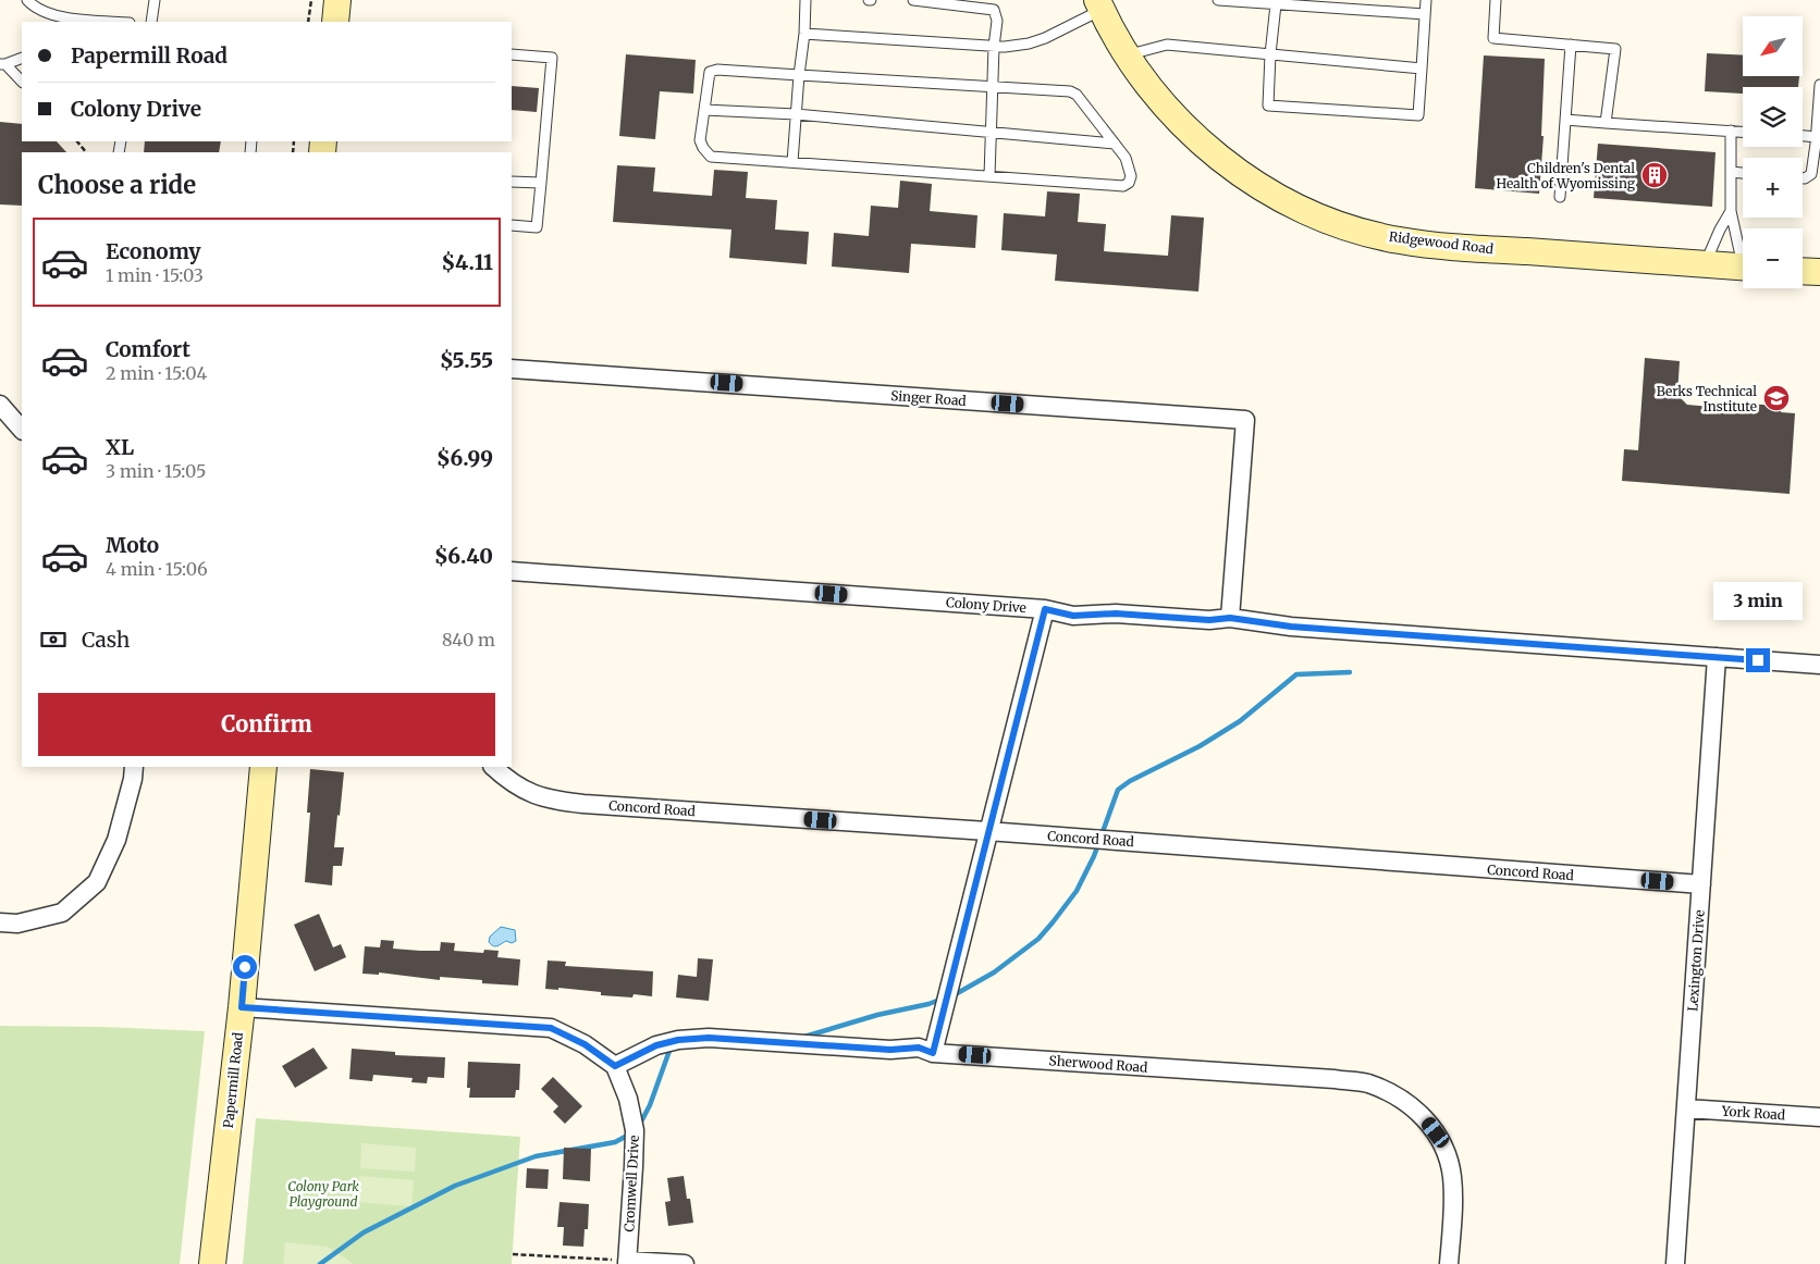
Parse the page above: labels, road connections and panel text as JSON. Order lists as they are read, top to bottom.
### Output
{
  "streets": {
    "street": [
      "Ridgewood Road",
      "Singer Road",
      "Colony Drive",
      "Concord Road",
      "Lexington Drive",
      "Sherwood Road",
      "Papermill Road",
      "York Road",
      "Cromwell Drive"
    ]
  },
  "crossings": [
    ["Singer Road", "Colony Drive"],
    ["Colony Drive", "Lexington Drive"],
    ["Concord Road", "Lexington Drive"],
    ["Lexington Drive", "York Road"],
    ["Sherwood Road", "Cromwell Drive"]
  ],
  "parks": ["Colony Park Playground"],
  "places": {
    "building": ["Children's Dental Health of Wyomissing"],
    "school or university": ["Berks Technical Institute"]
  },
  "north": "bottom left",
  "page": {
    "map_buttons": ["+", "−"],
    "banner": ["Papermill Road", "Colony Drive"],
    "heading": "Choose a ride",
    "list": [
      {
        "name": "Economy",
        "note": "1 min · 15:03",
        "value": "$4.11"
      },
      {
        "name": "Comfort",
        "note": "2 min · 15:04",
        "value": "$5.55"
      },
      {
        "name": "XL",
        "note": "3 min · 15:05",
        "value": "$6.99"
      },
      {
        "name": "Moto",
        "note": "4 min · 15:06",
        "value": "$6.40"
      }
    ],
    "bubble": "3 min",
    "pay": ["Cash", "840 m"],
    "buttons": "Confirm"
  }
}
